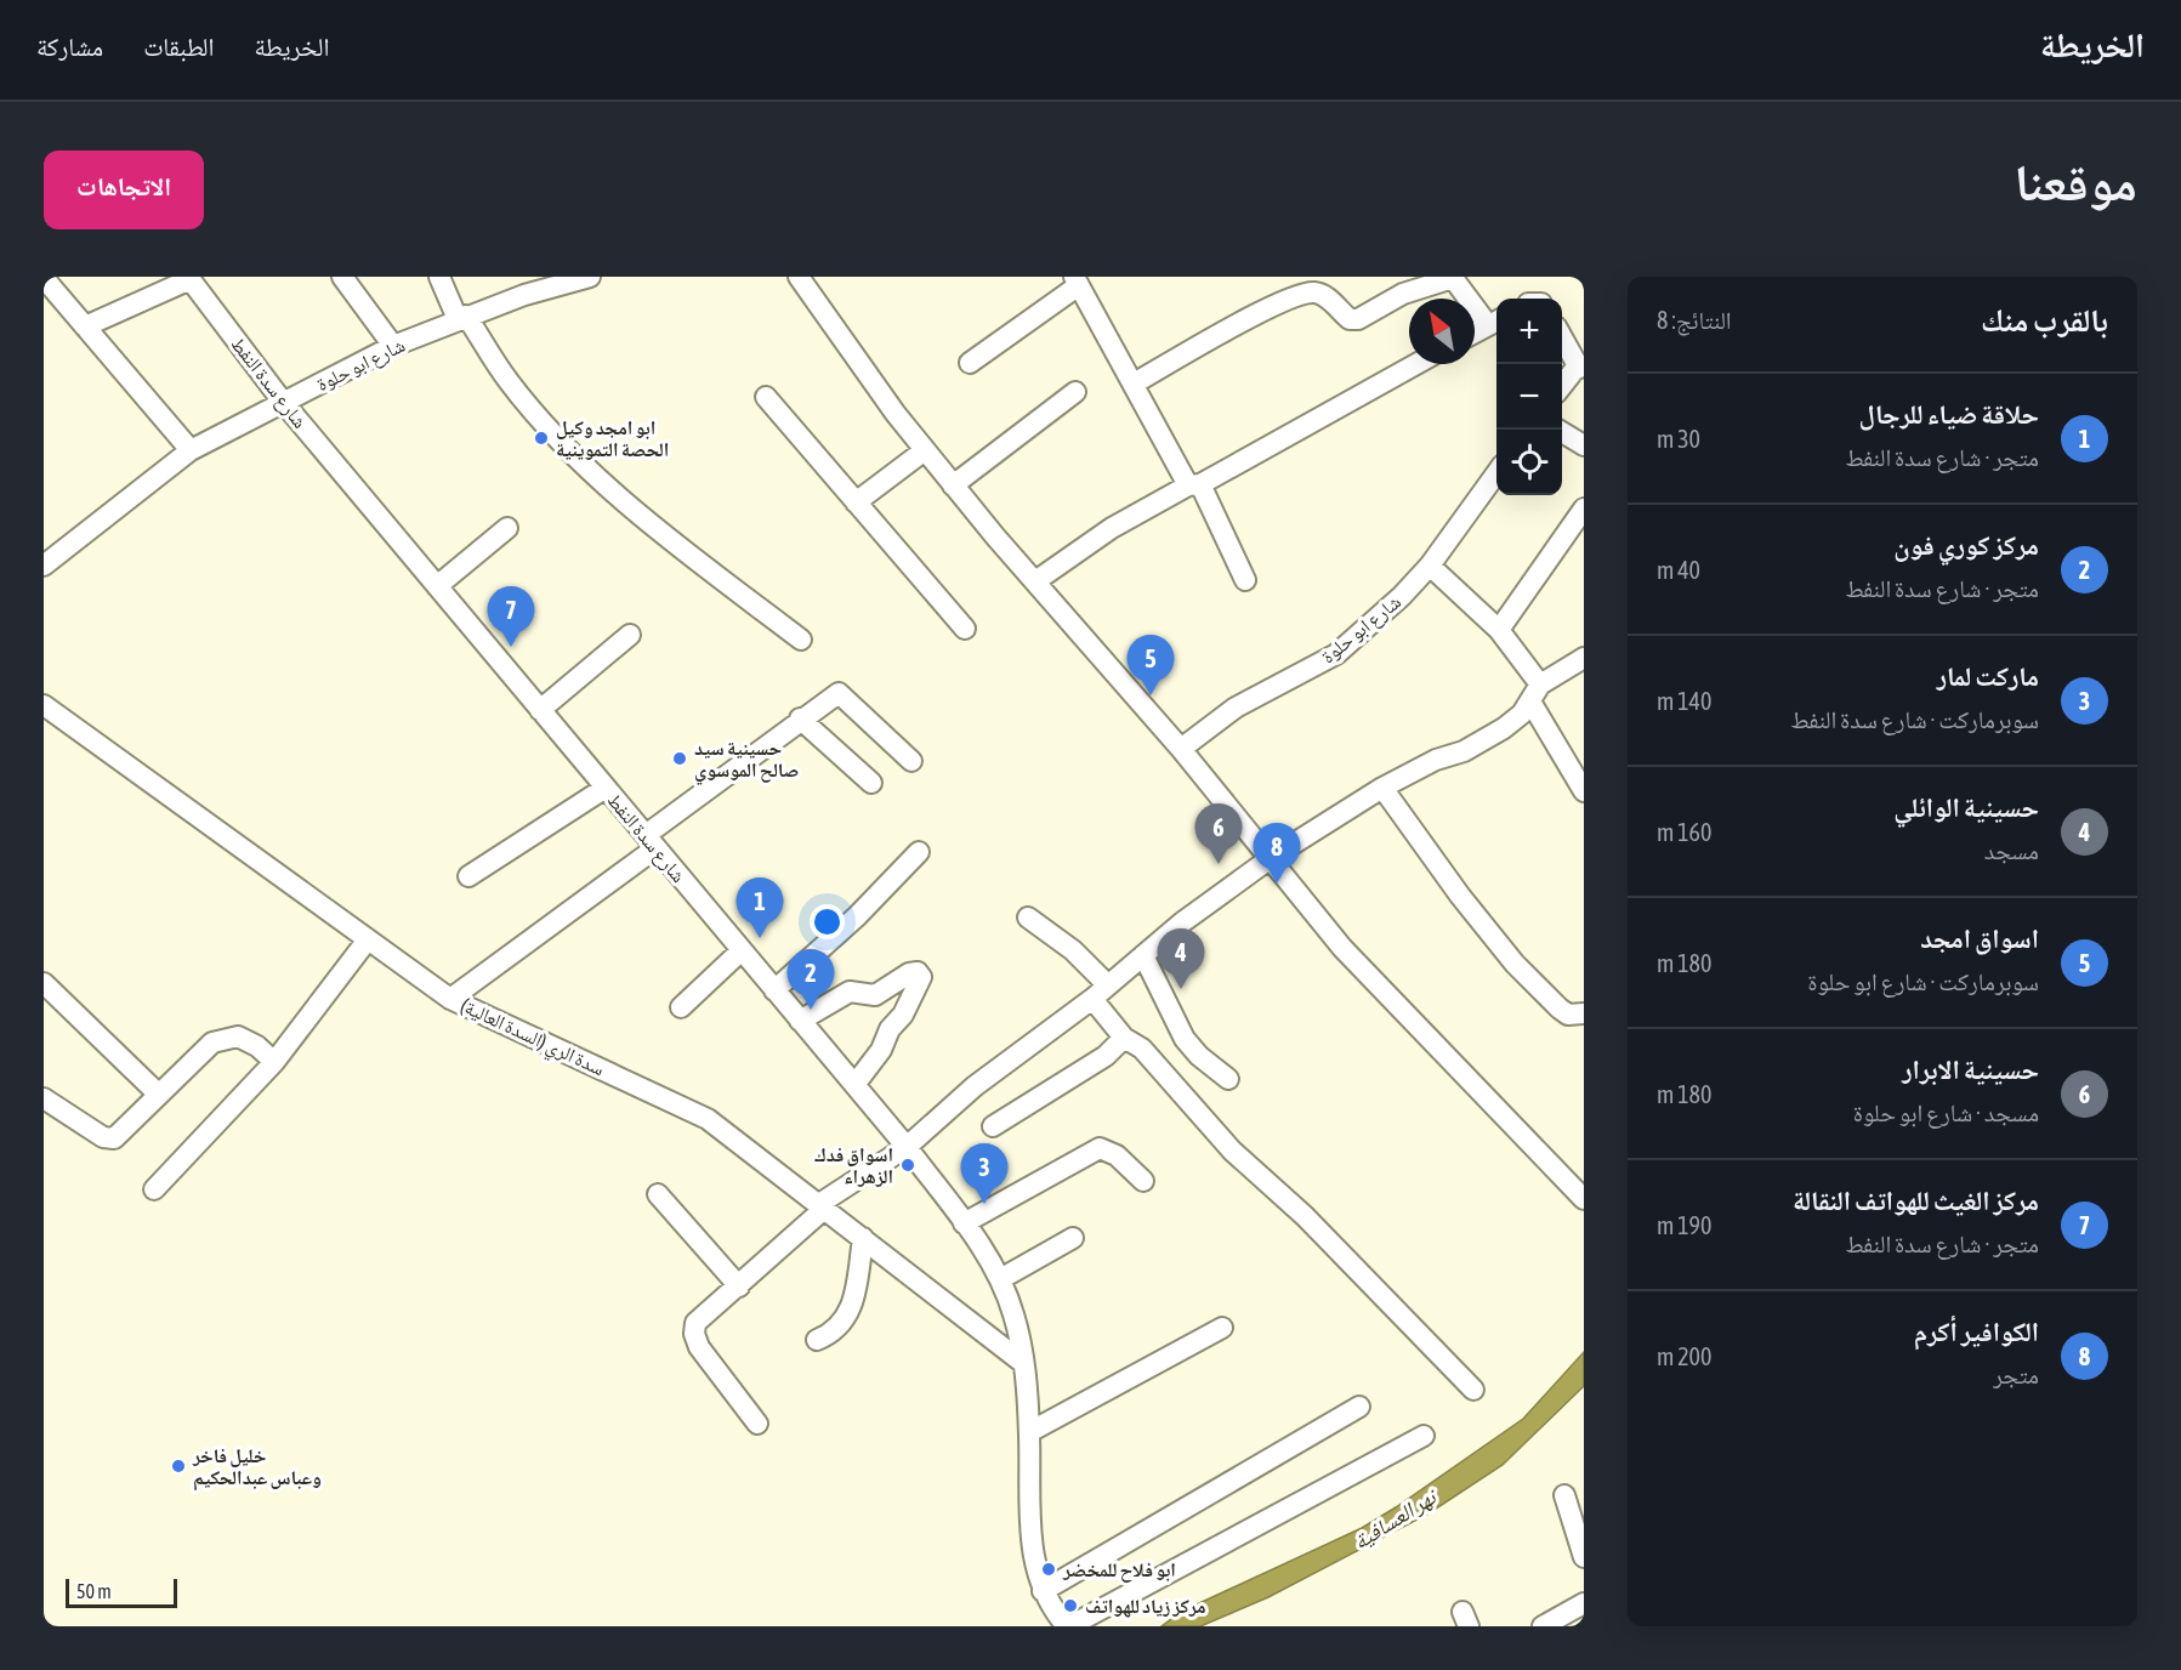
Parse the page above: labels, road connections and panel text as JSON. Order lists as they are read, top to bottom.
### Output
{
  "streets": {
    "street": ["شارع ابو حلوة", "شارع سدة النفط", "سدة الري (السدة العالية)"]
  },
  "crossings": [
    ["شارع ابو حلوة", "شارع سدة النفط"],
    ["شارع سدة النفط", "سدة الري (السدة العالية)"]
  ],
  "water": ["نهر العسافية"],
  "places": [
    "ابو امجد وكيل الحصة التموينية",
    "حسينية سيد صالح الموسوي",
    "اسواق فدك الزهراء",
    "خليل فاخر وعباس عبدالحكيم",
    "ابو فلاح للمخضر",
    "مركز زياد للهواتف"
  ],
  "scale_bar": "50 m",
  "north": "top left",
  "page": {
    "header": "الخريطة",
    "nav": ["الخريطة", "الطبقات", "مشاركة"],
    "title": "موقعنا",
    "buttons": "الاتجاهات",
    "heading": ["بالقرب منك", "النتائج: 8"],
    "map_buttons": ["+", "−"],
    "list": [
      {
        "mark": "1",
        "name": "حلاقة ضياء للرجال",
        "note": "متجر · شارع سدة النفط",
        "value": "30 m"
      },
      {
        "mark": "2",
        "name": "مركز كوري فون",
        "note": "متجر · شارع سدة النفط",
        "value": "40 m"
      },
      {
        "mark": "3",
        "name": "ماركت لمار",
        "note": "سوبرماركت · شارع سدة النفط",
        "value": "140 m"
      },
      {
        "mark": "4",
        "name": "حسينية الوائلي",
        "note": "مسجد",
        "value": "160 m"
      },
      {
        "mark": "5",
        "name": "اسواق امجد",
        "note": "سوبرماركت · شارع ابو حلوة",
        "value": "180 m"
      },
      {
        "mark": "6",
        "name": "حسينية الابرار",
        "note": "مسجد · شارع ابو حلوة",
        "value": "180 m"
      },
      {
        "mark": "7",
        "name": "مركز الغيث للهواتف النقالة",
        "note": "متجر · شارع سدة النفط",
        "value": "190 m"
      },
      {
        "mark": "8",
        "name": "الكوافير أكرم",
        "note": "متجر",
        "value": "200 m"
      }
    ],
    "pins": [
      "7",
      "5",
      "6",
      "8",
      "1",
      "4",
      "2",
      "3"
    ],
    "scale": "50 m"
  }
}
